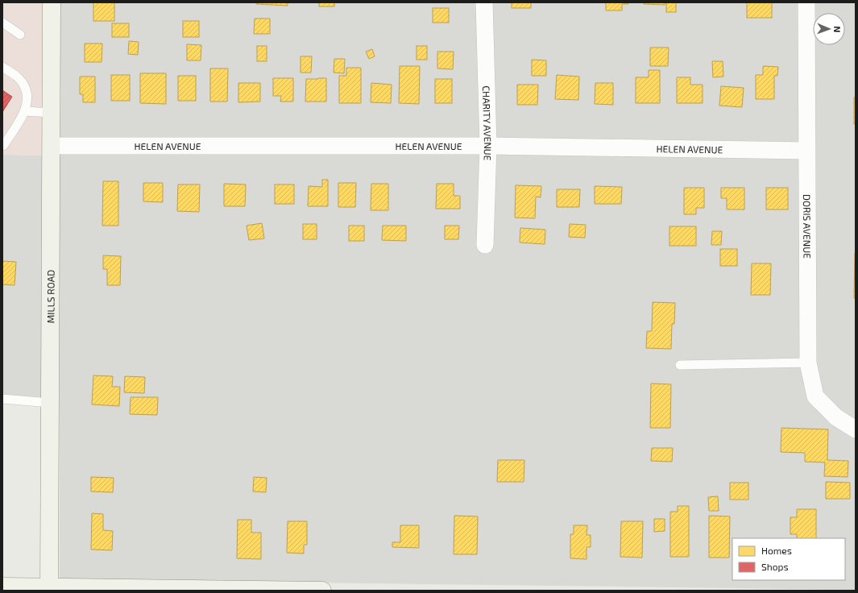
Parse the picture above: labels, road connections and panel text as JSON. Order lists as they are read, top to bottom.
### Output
{
  "streets": {
    "street": [
      "CHARITY AVENUE",
      "HELEN AVENUE",
      "DORIS AVENUE",
      "MILLS ROAD"
    ]
  },
  "crossings": [
    ["CHARITY AVENUE", "HELEN AVENUE"],
    ["HELEN AVENUE", "DORIS AVENUE"],
    ["HELEN AVENUE", "MILLS ROAD"]
  ],
  "legend": ["Homes", "Shops"],
  "north": "right"
}
